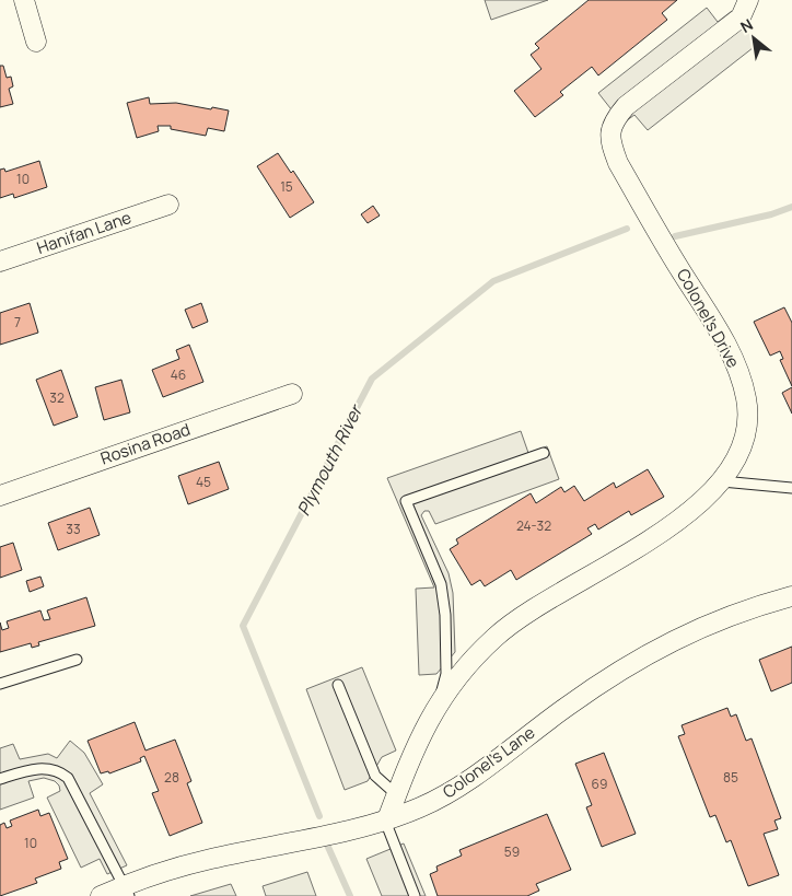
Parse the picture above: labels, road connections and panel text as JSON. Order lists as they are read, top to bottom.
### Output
{
  "streets": {
    "street": [
      "Hanifan Lane",
      "Colonel's Drive",
      "Rosina Road",
      "Colonel's Lane"
    ]
  },
  "crossings": [
    ["Colonel's Drive", "Colonel's Lane"]
  ],
  "water": ["Plymouth River"],
  "house_numbers": [
    "10",
    "15",
    "7",
    "46",
    "32",
    "45",
    "24-32",
    "33",
    "28",
    "85",
    "69",
    "10",
    "59"
  ],
  "north": "top left"
}
